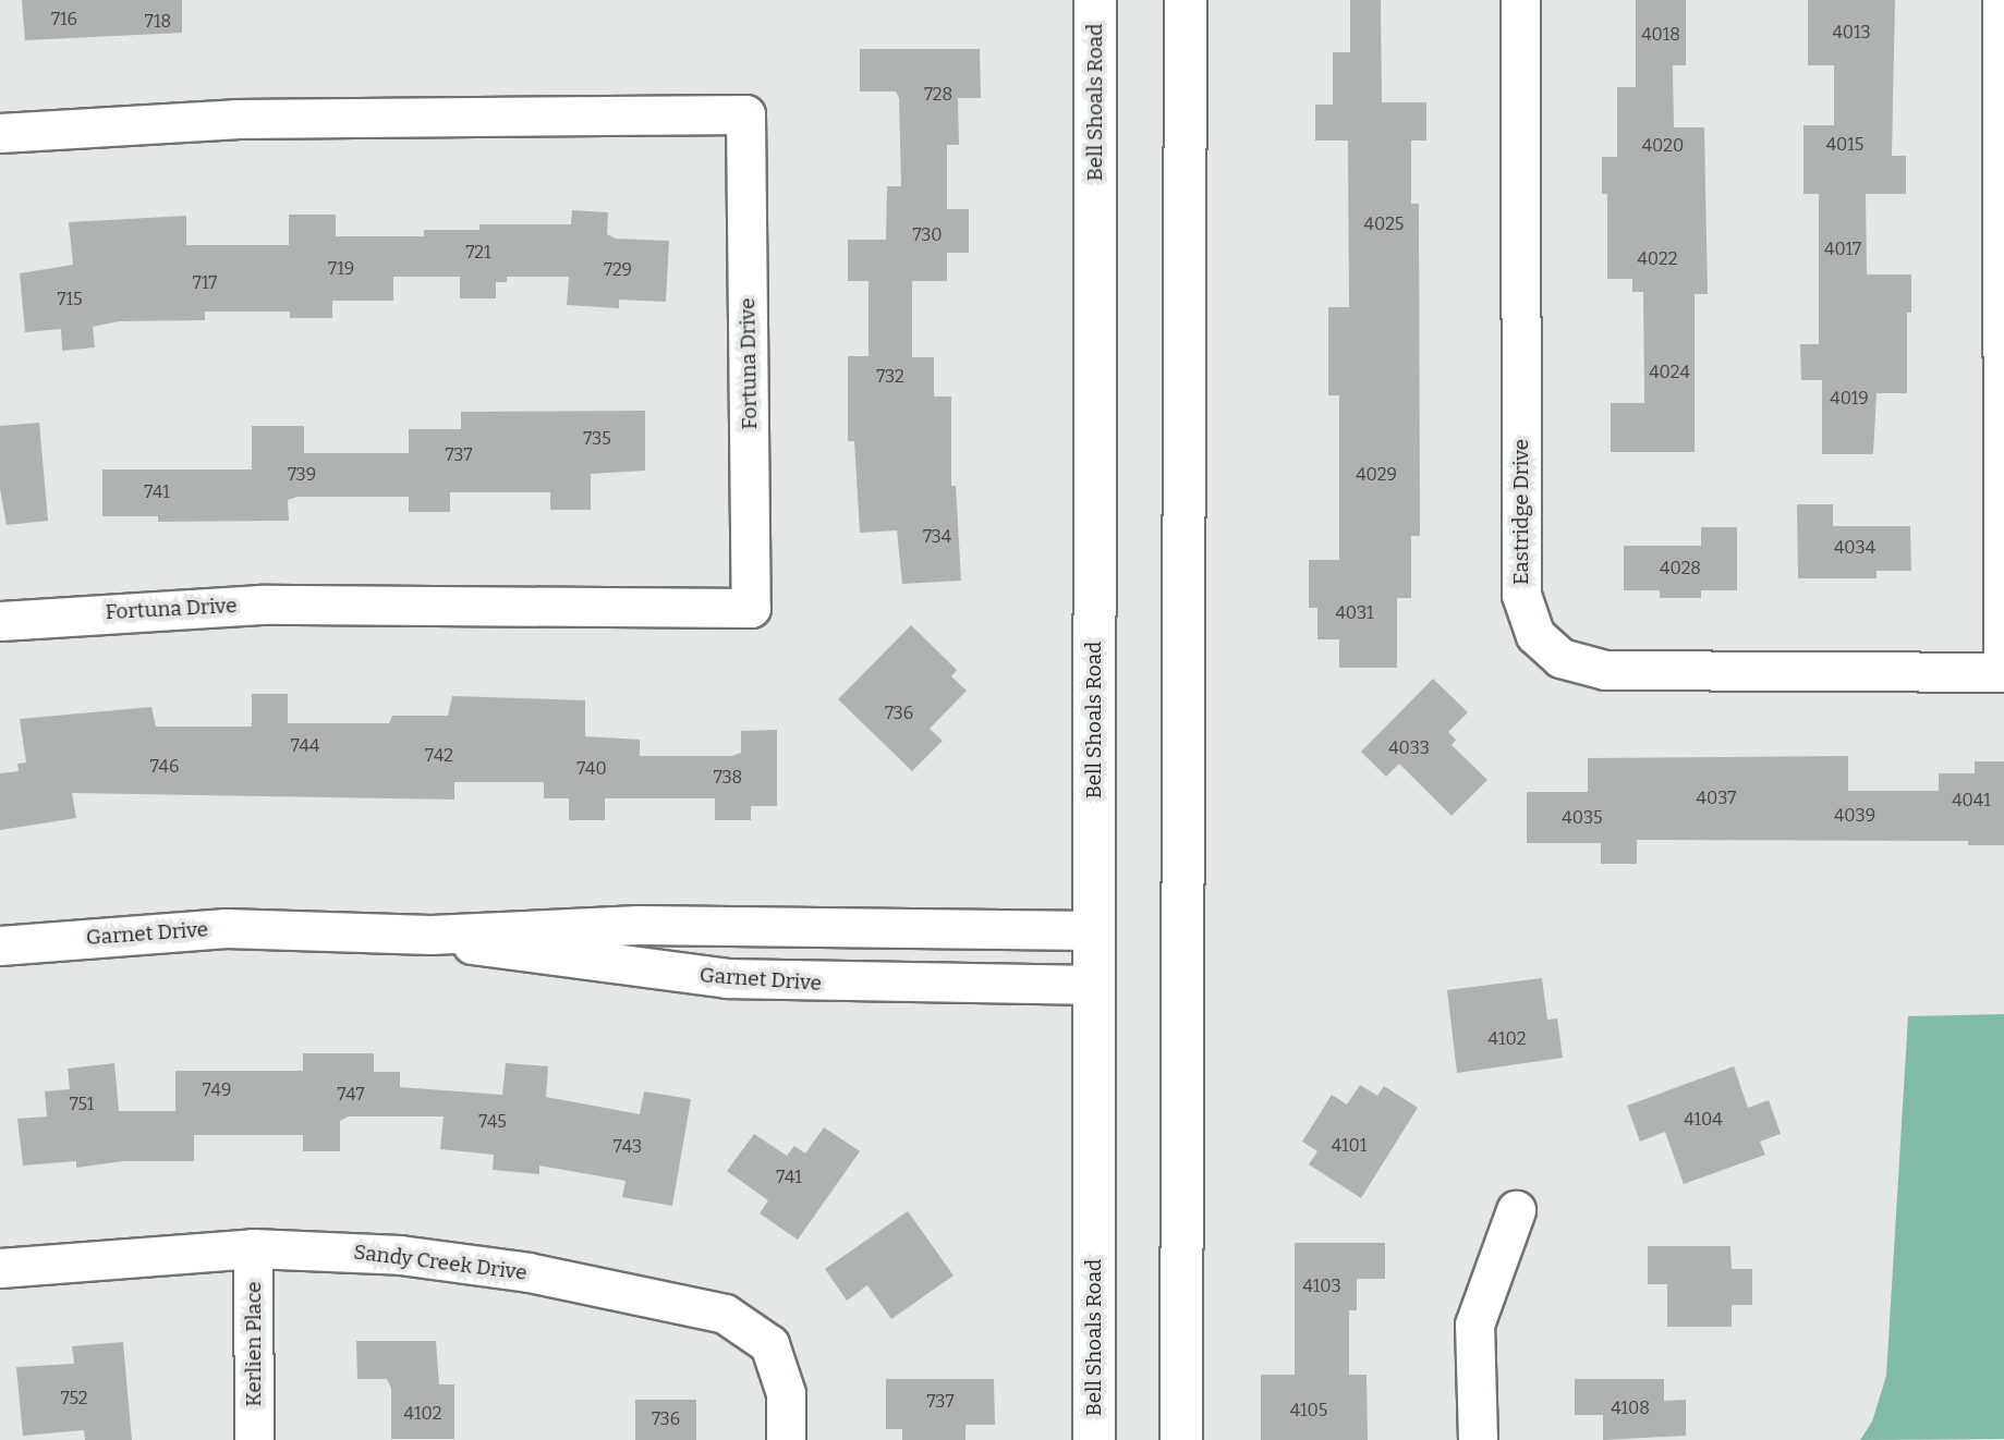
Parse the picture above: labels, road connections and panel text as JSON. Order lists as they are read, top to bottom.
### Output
{
  "streets": {
    "main road": ["Bell Shoals Road"],
    "street": [
      "Fortuna Drive",
      "Eastridge Drive",
      "Garnet Drive",
      "Sandy Creek Drive",
      "Kerlien Place"
    ]
  },
  "crossings": [
    ["Bell Shoals Road", "Garnet Drive"],
    ["Sandy Creek Drive", "Kerlien Place"]
  ],
  "house_numbers": [
    "716",
    "718",
    "4013",
    "4018",
    "728",
    "4015",
    "4020",
    "4025",
    "730",
    "4017",
    "721",
    "4022",
    "719",
    "729",
    "717",
    "715",
    "4024",
    "732",
    "4019",
    "735",
    "737",
    "739",
    "4029",
    "741",
    "734",
    "4034",
    "4028",
    "4031",
    "736",
    "744",
    "4033",
    "742",
    "746",
    "740",
    "738",
    "4037",
    "4041",
    "4039",
    "4035",
    "4102",
    "749",
    "747",
    "751",
    "4104",
    "745",
    "4101",
    "743",
    "741",
    "4103",
    "752",
    "737",
    "4108",
    "4105",
    "4102",
    "736"
  ]
}
